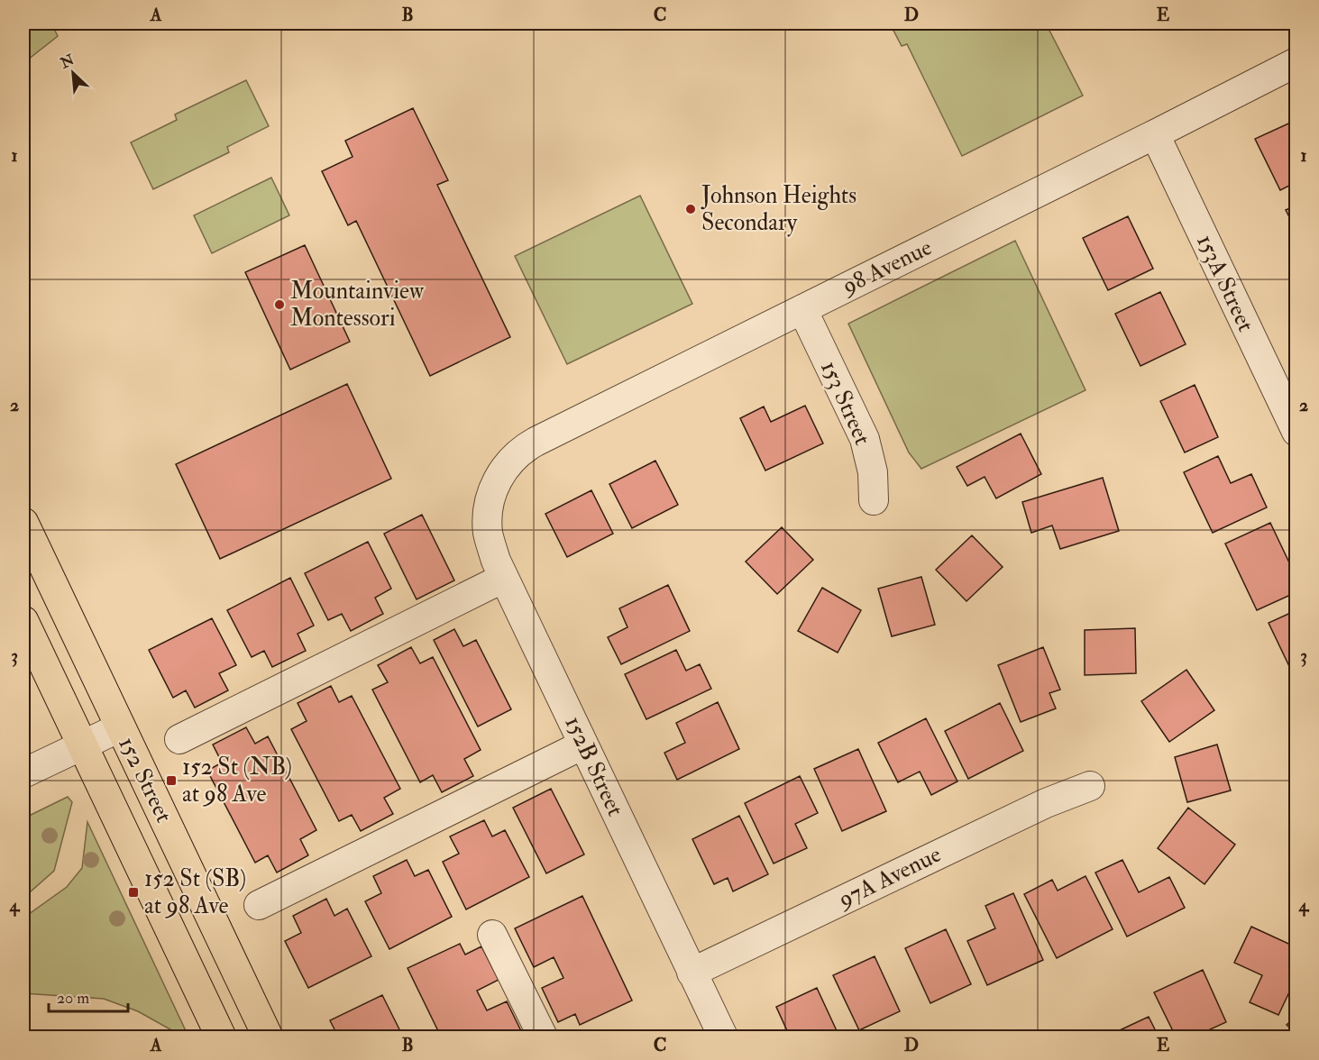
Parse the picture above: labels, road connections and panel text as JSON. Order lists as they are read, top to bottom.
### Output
{
  "streets": {
    "main road": ["152 Street"],
    "street": [
      "98 Avenue",
      "153A Street",
      "153 Street",
      "152B Street",
      "97A Avenue"
    ]
  },
  "crossings": [
    ["98 Avenue", "153A Street"],
    ["98 Avenue", "153 Street"],
    ["98 Avenue", "152B Street"],
    ["152B Street", "97A Avenue"]
  ],
  "places": {
    "other": ["Johnson Heights Secondary", "Mountainview Montessori"],
    "transit": ["152 St (NB) at 98 Ave", "152 St (SB) at 98 Ave"]
  },
  "scale_bar": "20 m",
  "north": "top left",
  "grid": {
    "columns": [
      "A",
      "B",
      "C",
      "D",
      "E"
    ],
    "rows": [
      "1",
      "2",
      "3",
      "4"
    ]
  }
}
